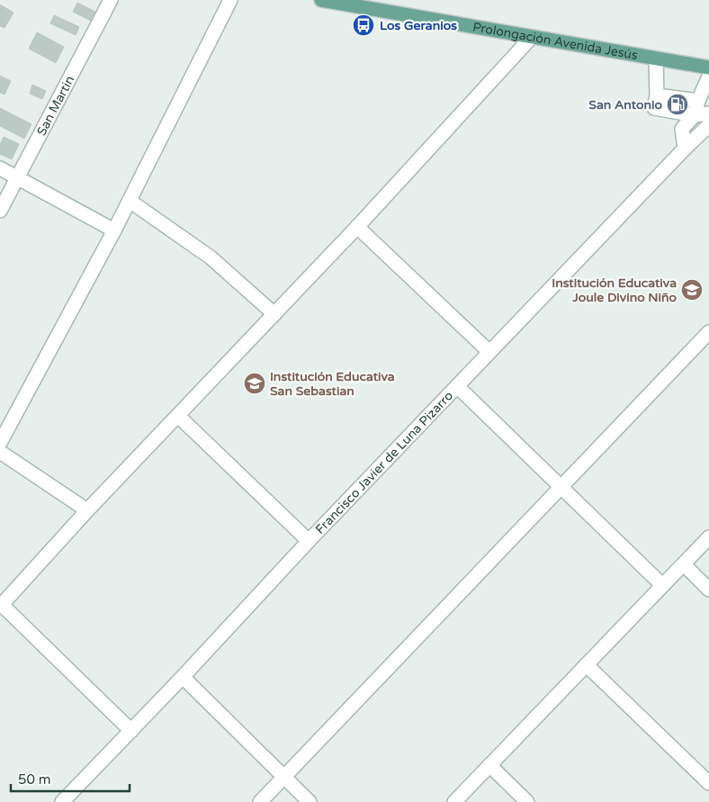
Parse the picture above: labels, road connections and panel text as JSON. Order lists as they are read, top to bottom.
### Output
{
  "streets": {
    "main road": ["Prolongación Avenida Jesús"],
    "street": ["San Martin", "Francisco Javier de Luna Pizarro"]
  },
  "places": {
    "bus stop": ["Los Geranios"],
    "fuel station": ["San Antonio"],
    "school or university": ["Institución Educativa Joule Divino Niño", "Institución Educativa San Sebastian"]
  },
  "scale_bar": "50 m"
}
